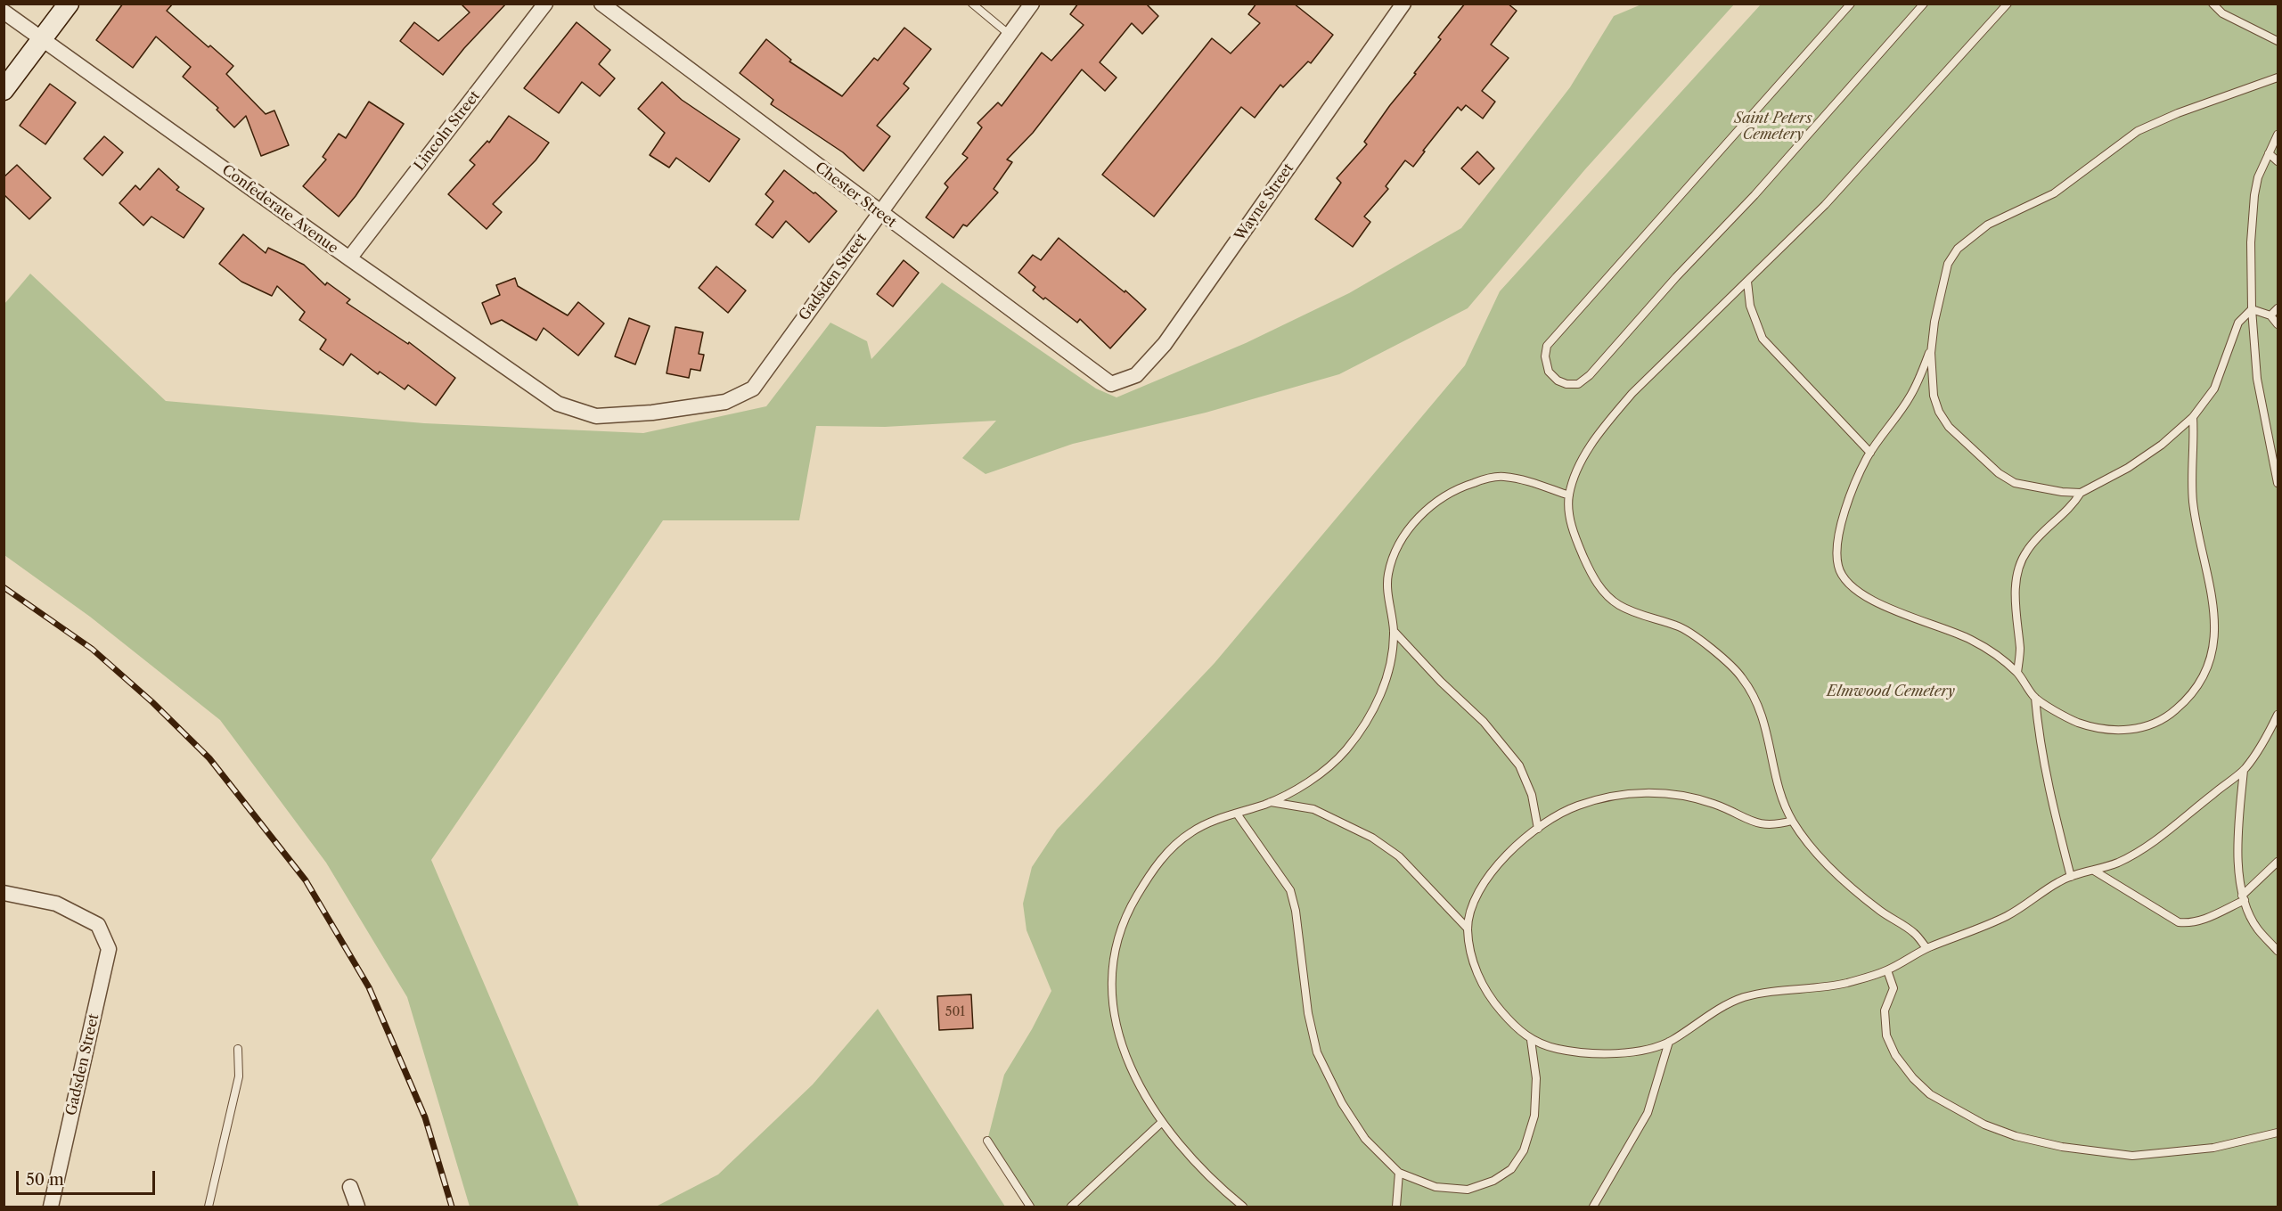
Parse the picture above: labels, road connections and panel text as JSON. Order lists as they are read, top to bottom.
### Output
{
  "streets": {
    "street": [
      "Lincoln Street",
      "Chester Street",
      "Wayne Street",
      "Confederate Avenue",
      "Gadsden Street"
    ]
  },
  "crossings": [
    ["Lincoln Street", "Confederate Avenue"],
    ["Chester Street", "Wayne Street"],
    ["Chester Street", "Gadsden Street"],
    ["Confederate Avenue", "Gadsden Street"]
  ],
  "parks": ["Saint Peters Cemetery", "Elmwood Cemetery"],
  "house_numbers": ["501"],
  "scale_bar": "50 m"
}
